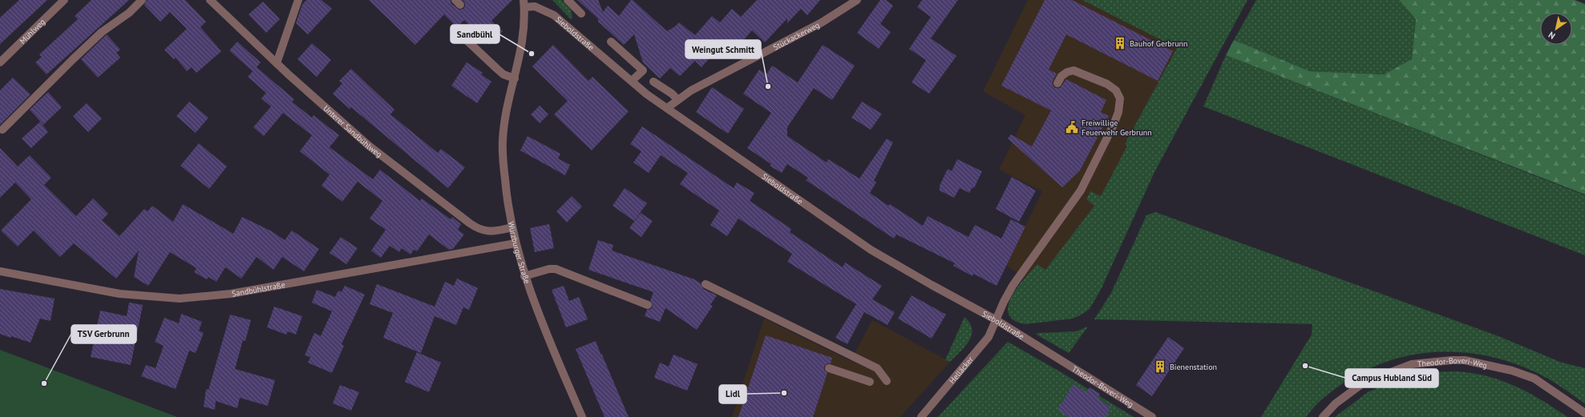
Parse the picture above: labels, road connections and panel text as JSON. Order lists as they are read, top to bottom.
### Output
{
  "streets": {
    "street": [
      "Mühlweg",
      "Sieboldstraße",
      "Stückackerweg",
      "Unterer Sandbühlweg",
      "Würzburger Straße",
      "Sandbühlstraße",
      "Theodor-Boveri-Weg",
      "Helläcker"
    ]
  },
  "crossings": [
    ["Sieboldstraße", "Stückackerweg"],
    ["Sieboldstraße", "Würzburger Straße"],
    ["Sieboldstraße", "Theodor-Boveri-Weg"],
    ["Sieboldstraße", "Helläcker"],
    ["Unterer Sandbühlweg", "Würzburger Straße"],
    ["Würzburger Straße", "Sandbühlstraße"]
  ],
  "places": {
    "building": ["Bauhof Gerbrunn", "Bienenstation"],
    "other": [
      "Sandbühl",
      "Weingut Schmitt",
      "Campus Hubland Süd",
      "TSV Gerbrunn",
      "Lidl"
    ],
    "public building": ["Freiwillige Feuerwehr Gerbrunn"]
  },
  "north": "bottom left"
}
